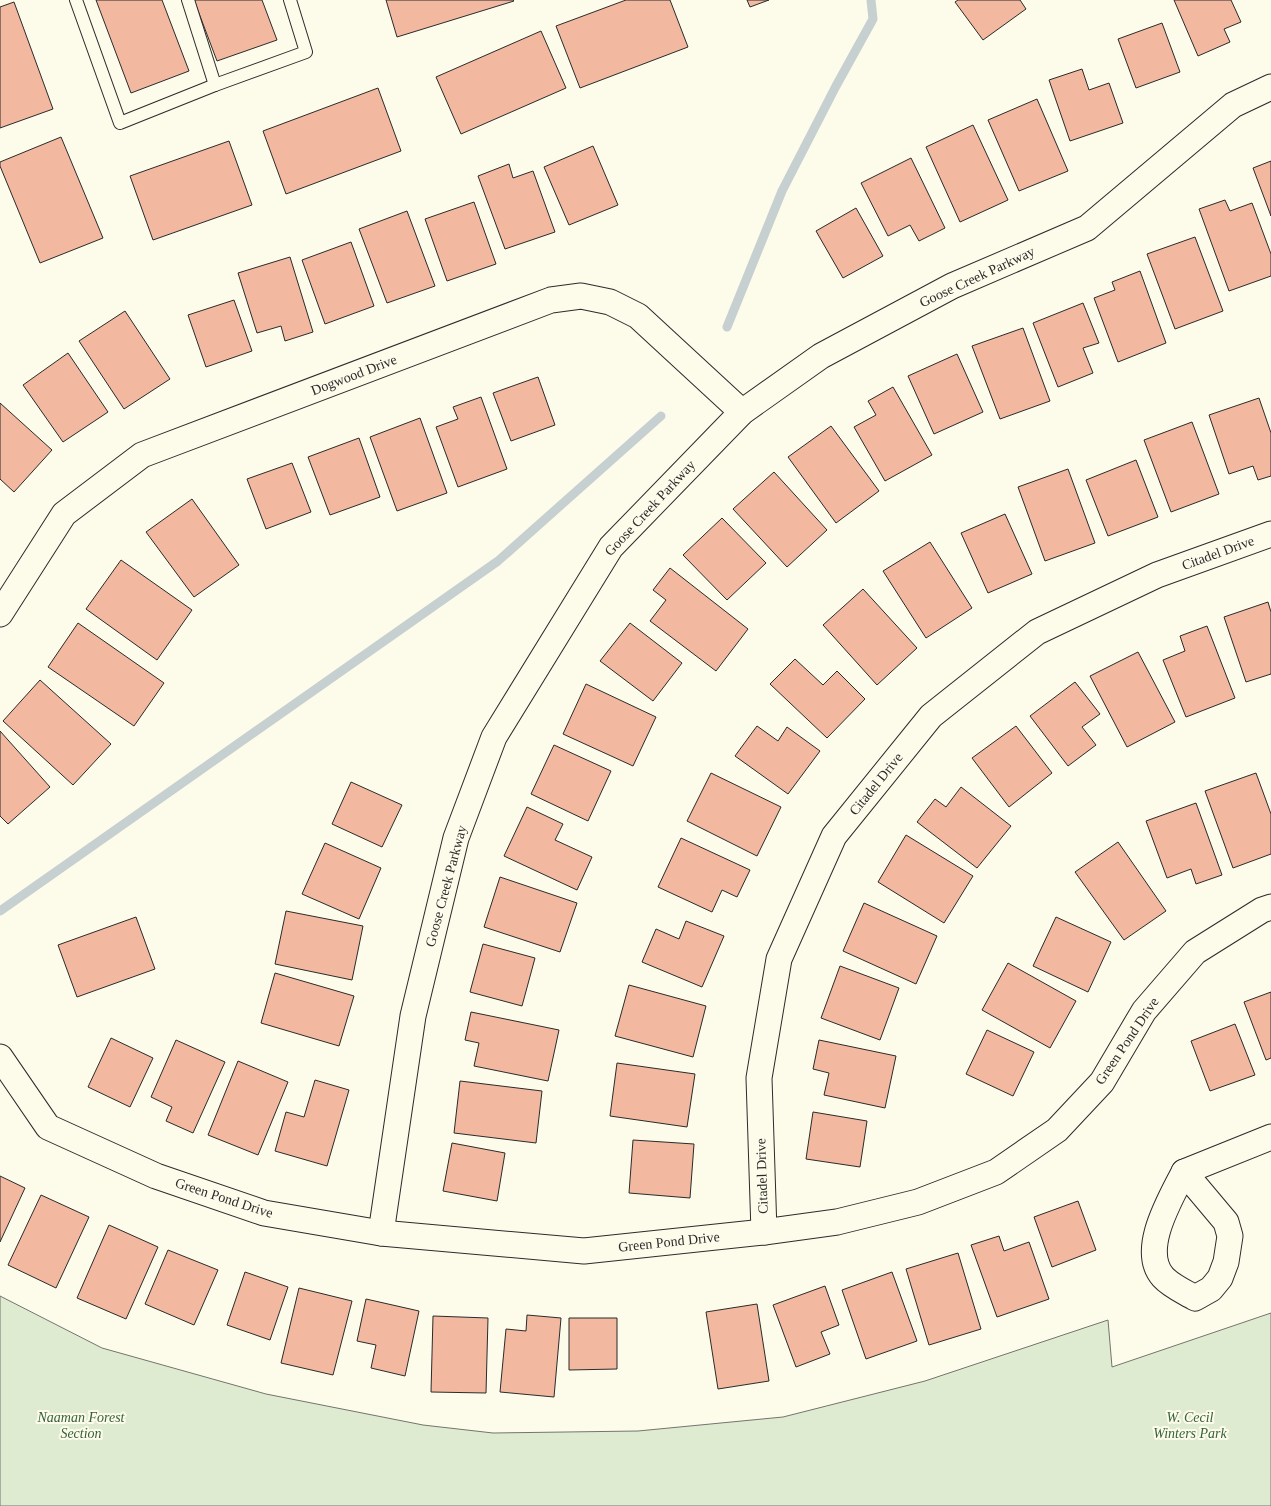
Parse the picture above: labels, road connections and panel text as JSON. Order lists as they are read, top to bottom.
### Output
{
  "streets": {
    "street": [
      "Goose Creek Parkway",
      "Dogwood Drive",
      "Citadel Drive",
      "Green Pond Drive"
    ]
  },
  "crossings": [
    ["Goose Creek Parkway", "Dogwood Drive"],
    ["Goose Creek Parkway", "Green Pond Drive"],
    ["Citadel Drive", "Green Pond Drive"]
  ],
  "parks": ["Naaman Forest Section", "W. Cecil Winters Park"]
}
